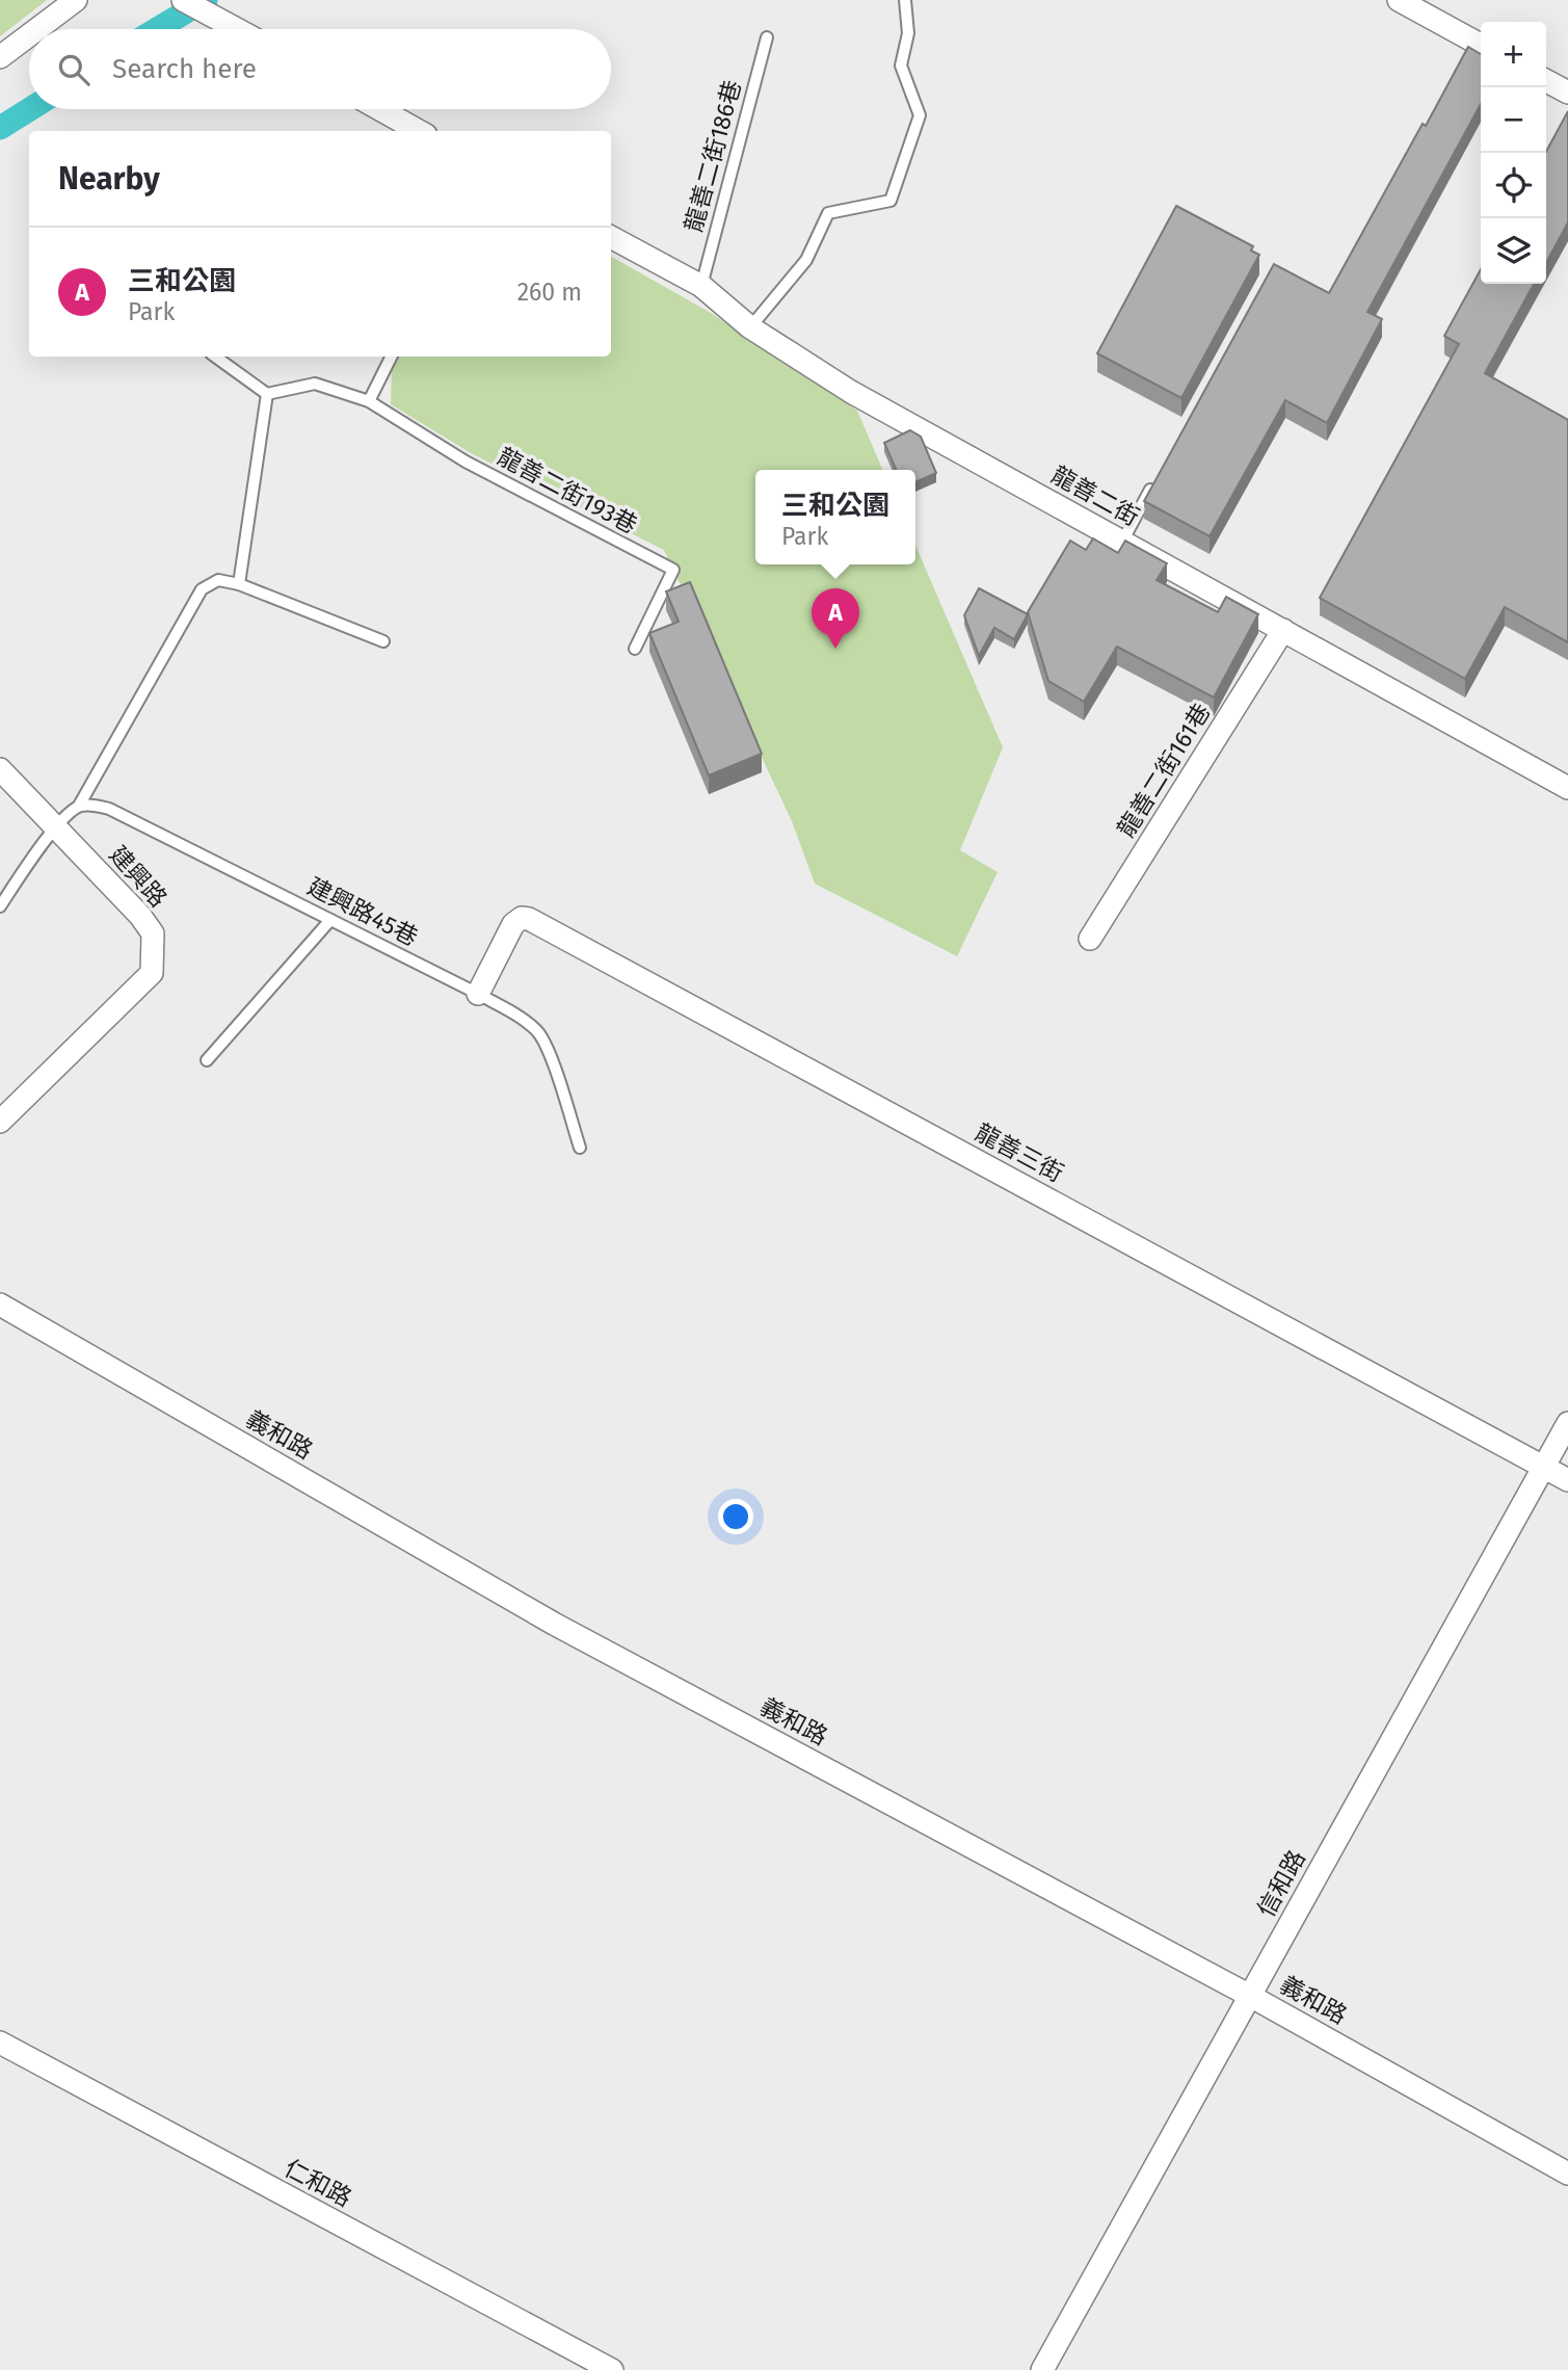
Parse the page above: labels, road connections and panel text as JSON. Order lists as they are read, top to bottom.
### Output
{
  "streets": {
    "street": [
      "龍善二街",
      "龍善二街161巷",
      "建興路",
      "龍善三街",
      "義和路",
      "信和路",
      "仁和路"
    ],
    "lane": ["龍善二街186巷", "龍善二街193巷", "建興路45巷"]
  },
  "crossings": [
    ["龍善二街186巷", "龍善二街"],
    ["龍善二街", "龍善二街161巷"],
    ["建興路45巷", "龍善三街"],
    ["龍善三街", "信和路"],
    ["義和路", "信和路"]
  ],
  "page": {
    "map_buttons": ["+", "−"],
    "search": "Search here",
    "heading": "Nearby",
    "list": [
      {
        "mark": "A",
        "name": "三和公園",
        "note": "Park",
        "value": "260 m"
      }
    ],
    "popup": ["三和公園", "Park"],
    "pins": "A"
  }
}
